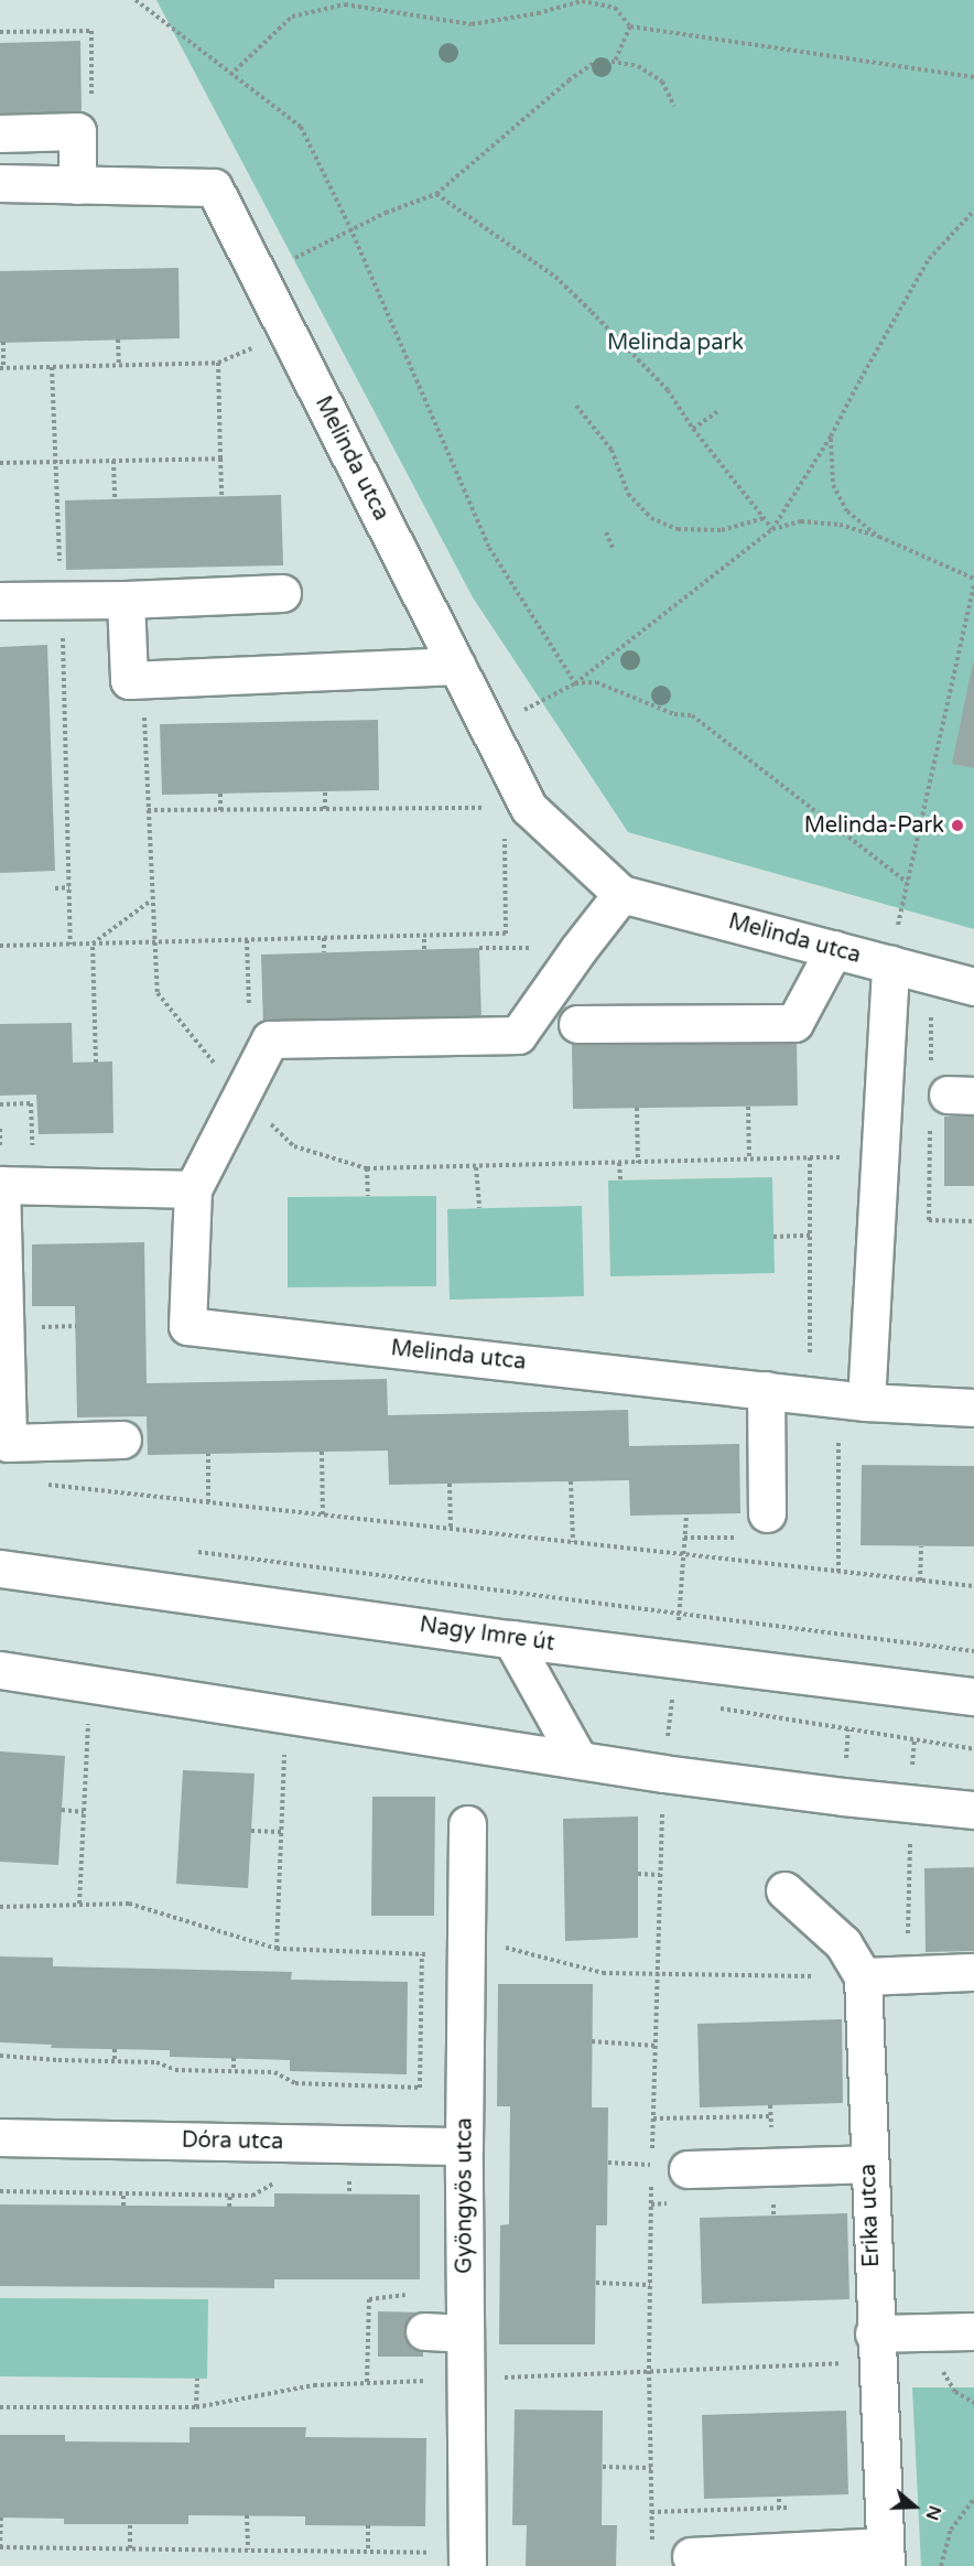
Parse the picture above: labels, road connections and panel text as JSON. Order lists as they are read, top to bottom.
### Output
{
  "streets": {
    "street": [
      "Melinda utca",
      "Nagy Imre út",
      "Dóra utca",
      "Gyöngyös utca",
      "Erika utca"
    ]
  },
  "crossings": [
    ["Dóra utca", "Gyöngyös utca"]
  ],
  "parks": ["Melinda park"],
  "places": ["Melinda-Park"],
  "north": "right"
}
